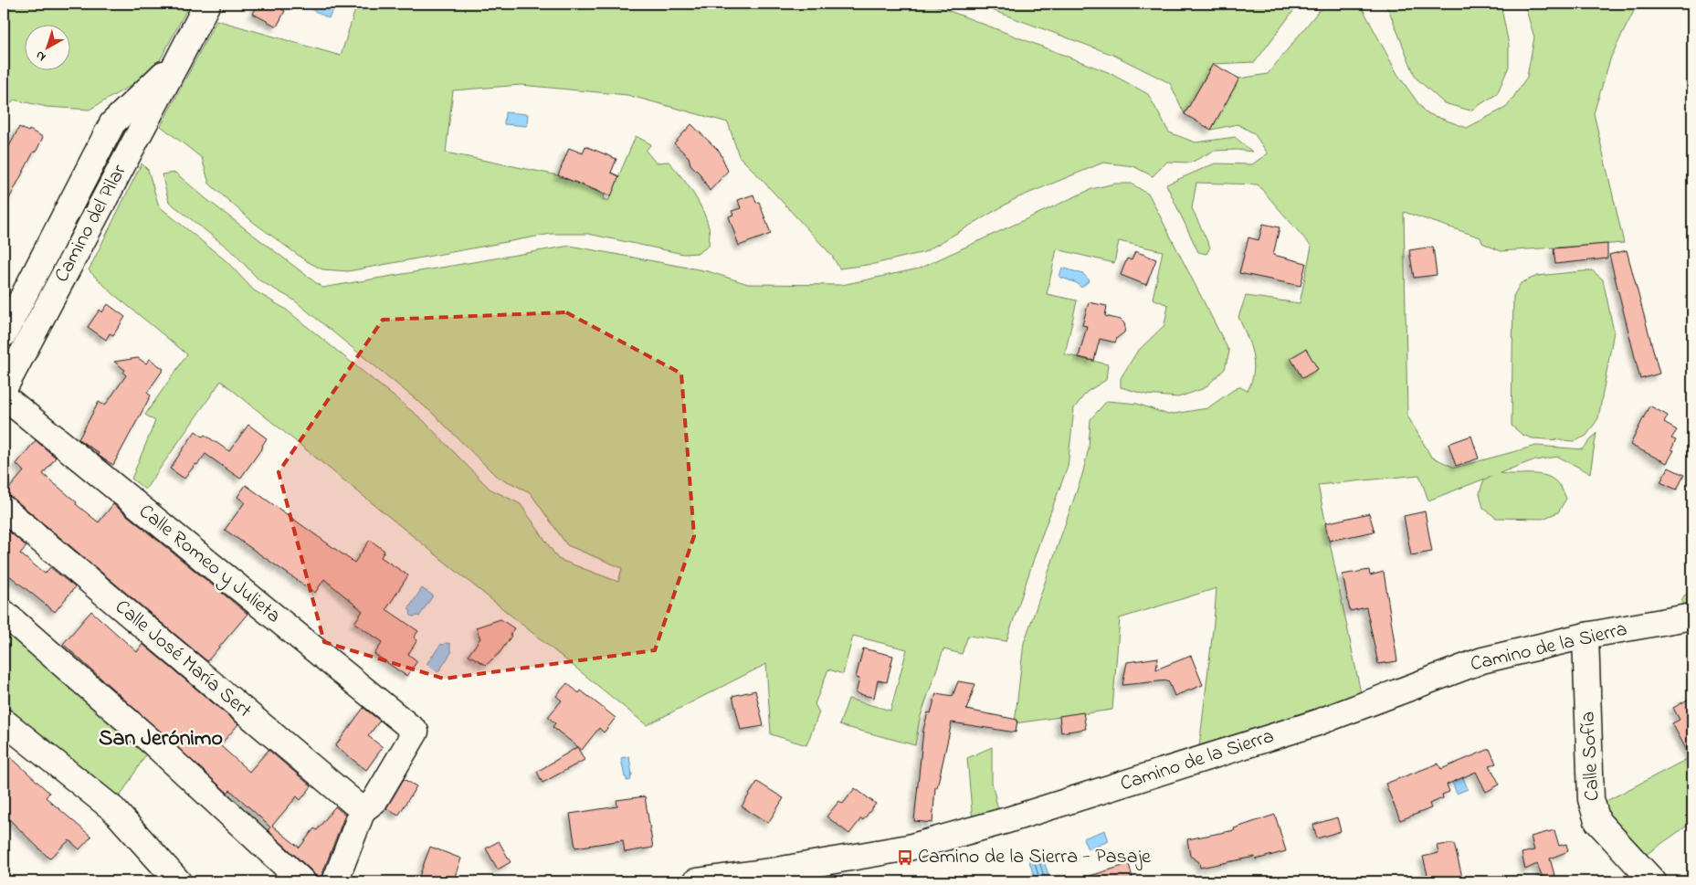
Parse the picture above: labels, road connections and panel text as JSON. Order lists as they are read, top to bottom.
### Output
{
  "streets": {
    "street": [
      "Camino del Pilar",
      "Calle Romeo y Julieta",
      "Camino de la Sierra",
      "Calle José María Sert",
      "Calle Sofía"
    ]
  },
  "crossings": [
    ["Calle Romeo y Julieta", "Calle José María Sert"],
    ["Camino de la Sierra", "Calle Sofía"]
  ],
  "districts": ["San Jerónimo"],
  "places": {
    "bus stop": ["Camino de la Sierra - Pasaje"]
  },
  "north": "bottom left"
}
